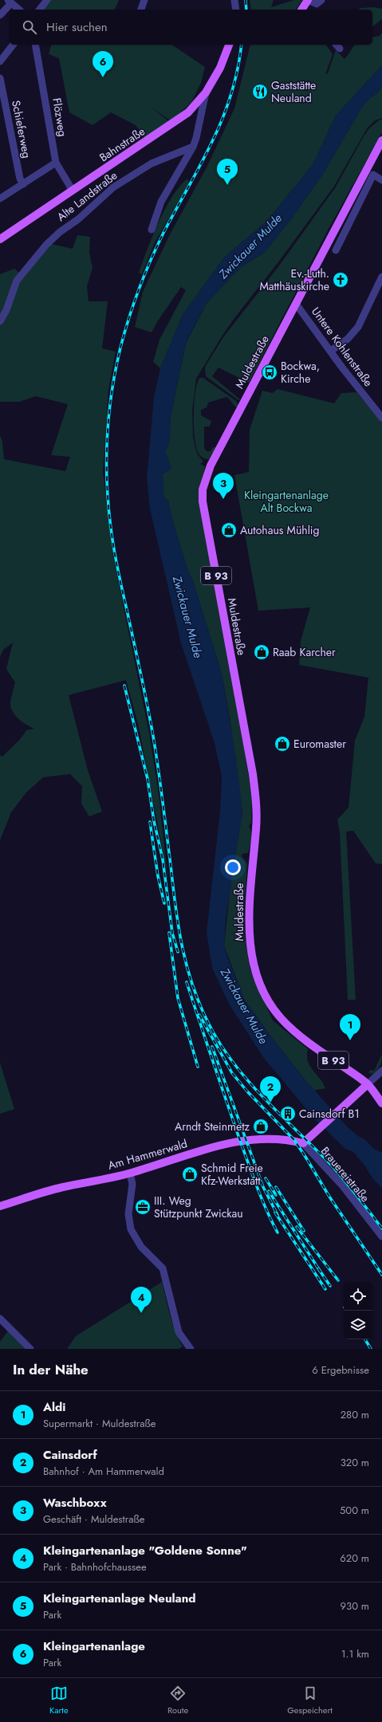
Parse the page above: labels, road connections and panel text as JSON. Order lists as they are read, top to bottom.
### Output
{
  "streets": {
    "main road": [
      "Bahnstraße",
      "Muldestraße",
      "B 93",
      "Am Hammerwald"
    ],
    "street": [
      "Flözweg",
      "Schieferweg",
      "Alte Landstraße",
      "Untere Kohlenstraße",
      "Brauereistraße"
    ]
  },
  "crossings": [
    ["Flözweg", "Bahnstraße"],
    ["Untere Kohlenstraße", "Muldestraße"],
    ["Am Hammerwald", "Brauereistraße"]
  ],
  "water": ["Zwickauer Mulde"],
  "parks": ["Kleingartenanlage Alt Bockwa"],
  "places": {
    "restaurant": ["Gaststätte Neuland"],
    "church": ["Ev.-Luth. Matthäuskirche"],
    "bus stop": ["Bockwa, Kirche"],
    "shop": [
      "Autohaus Mühlig",
      "Raab Karcher",
      "Euromaster",
      "Arndt Steinmetz",
      "Schmid Freie Kfz-Werkstatt"
    ],
    "building": ["Cainsdorf B1"],
    "office": ["III. Weg Stützpunkt Zwickau"]
  },
  "page": {
    "search": "Hier suchen",
    "pins": [
      "6",
      "5",
      "3",
      "1",
      "2",
      "4"
    ],
    "heading": ["In der Nähe", "6 Ergebnisse"],
    "list": [
      {
        "mark": "1",
        "name": "Aldi",
        "note": "Supermarkt · Muldestraße",
        "value": "280 m"
      },
      {
        "mark": "2",
        "name": "Cainsdorf",
        "note": "Bahnhof · Am Hammerwald",
        "value": "320 m"
      },
      {
        "mark": "3",
        "name": "Waschboxx",
        "note": "Geschäft · Muldestraße",
        "value": "500 m"
      },
      {
        "mark": "4",
        "name": "Kleingartenanlage \"Goldene Sonne\"",
        "note": "Park · Bahnhofchaussee",
        "value": "620 m"
      },
      {
        "mark": "5",
        "name": "Kleingartenanlage Neuland",
        "note": "Park",
        "value": "930 m"
      },
      {
        "mark": "6",
        "name": "Kleingartenanlage",
        "note": "Park",
        "value": "1.1 km"
      }
    ],
    "nav": ["Karte", "Route", "Gespeichert"]
  }
}
